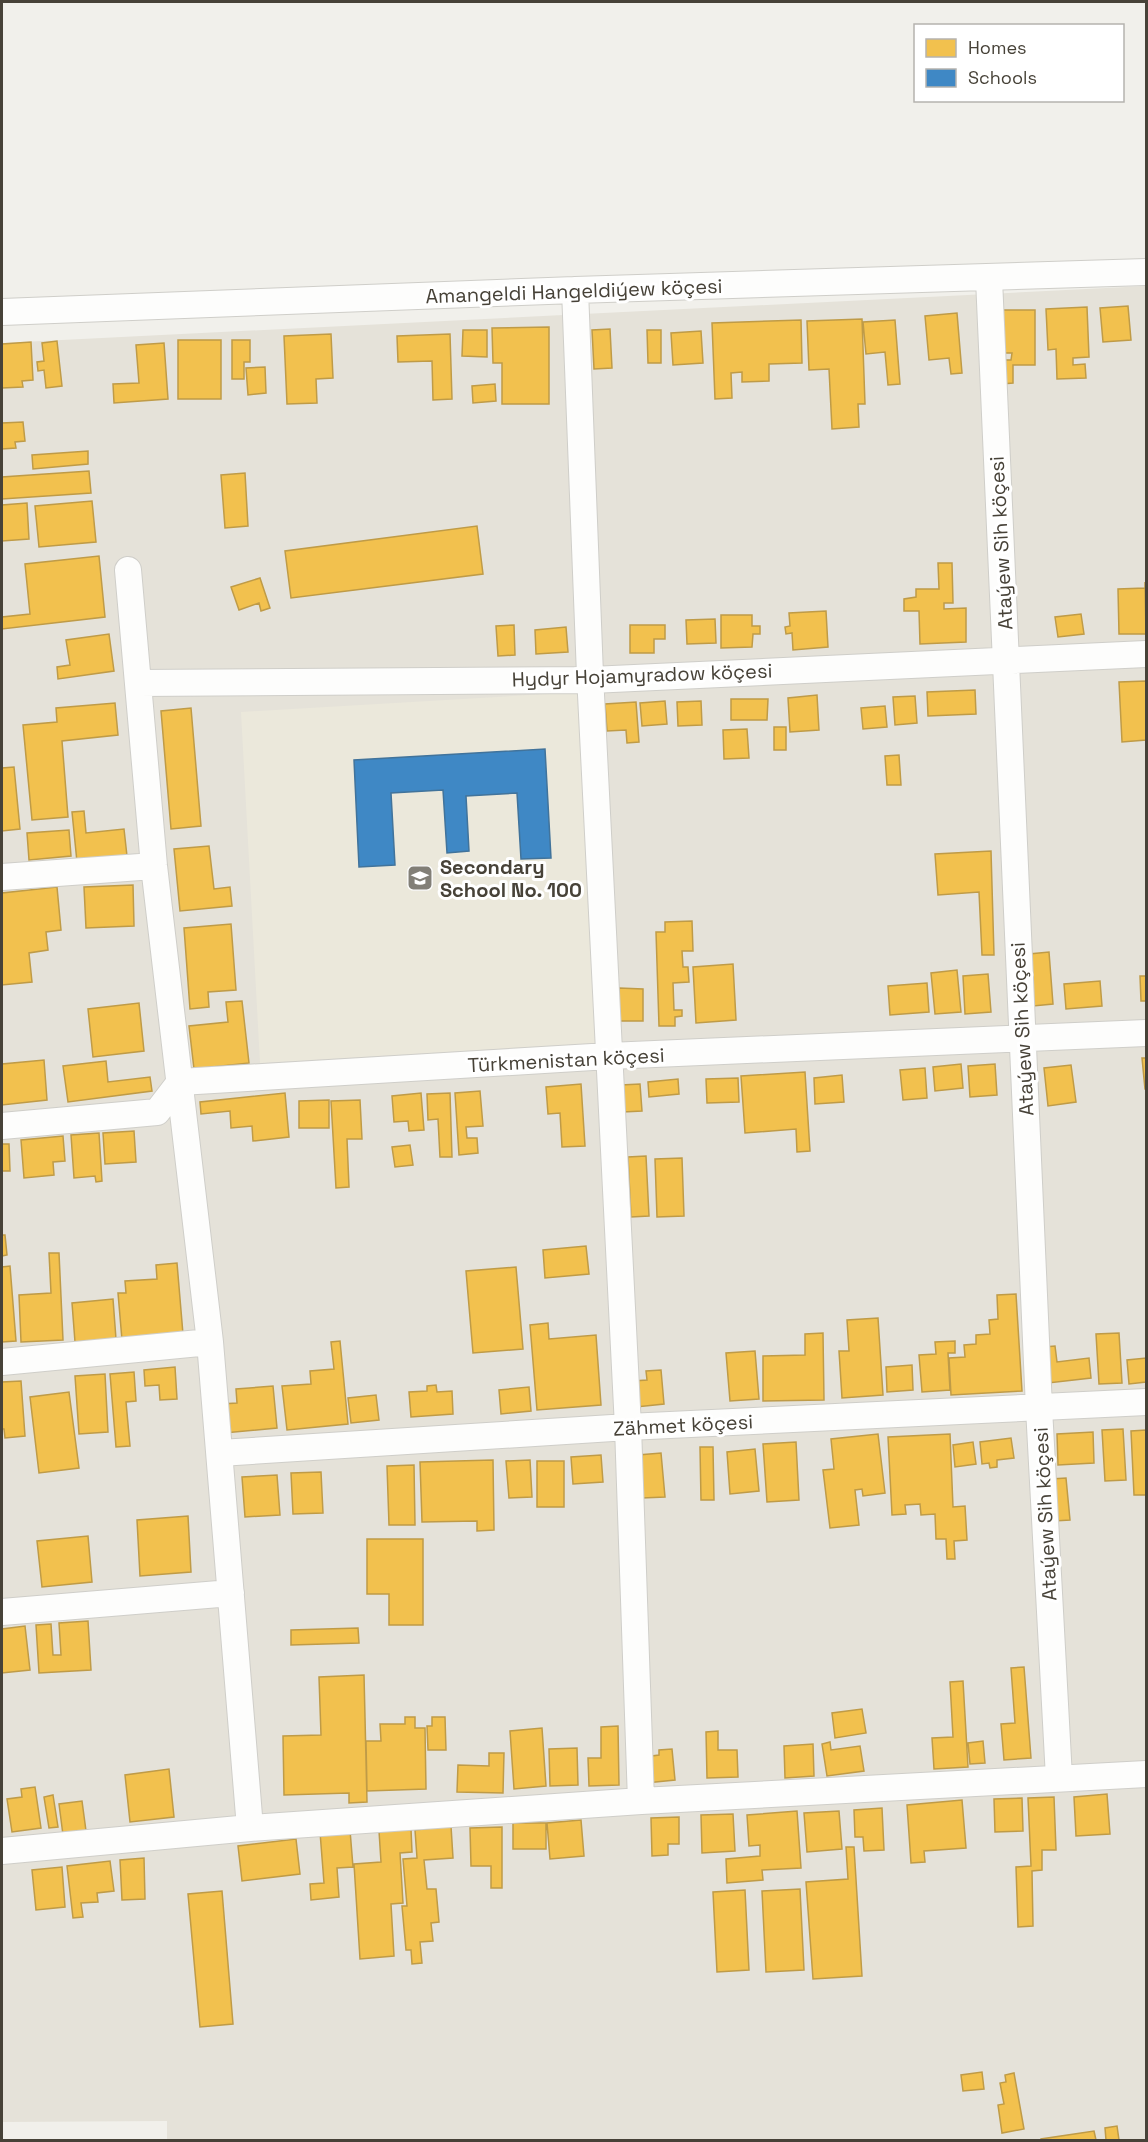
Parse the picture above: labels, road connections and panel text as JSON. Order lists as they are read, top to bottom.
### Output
{
  "streets": {
    "street": [
      "Amangeldi Hangeldiýew köçesi",
      "Ataýew Sih köçesi",
      "Hydyr Hojamyradow köçesi",
      "Türkmenistan köçesi",
      "Zähmet köçesi"
    ]
  },
  "crossings": [
    ["Amangeldi Hangeldiýew köçesi", "Ataýew Sih köçesi"],
    ["Ataýew Sih köçesi", "Hydyr Hojamyradow köçesi"],
    ["Ataýew Sih köçesi", "Türkmenistan köçesi"],
    ["Ataýew Sih köçesi", "Zähmet köçesi"]
  ],
  "places": {
    "school or university": ["Secondary School No. 100"]
  },
  "legend": ["Homes", "Schools"]
}
